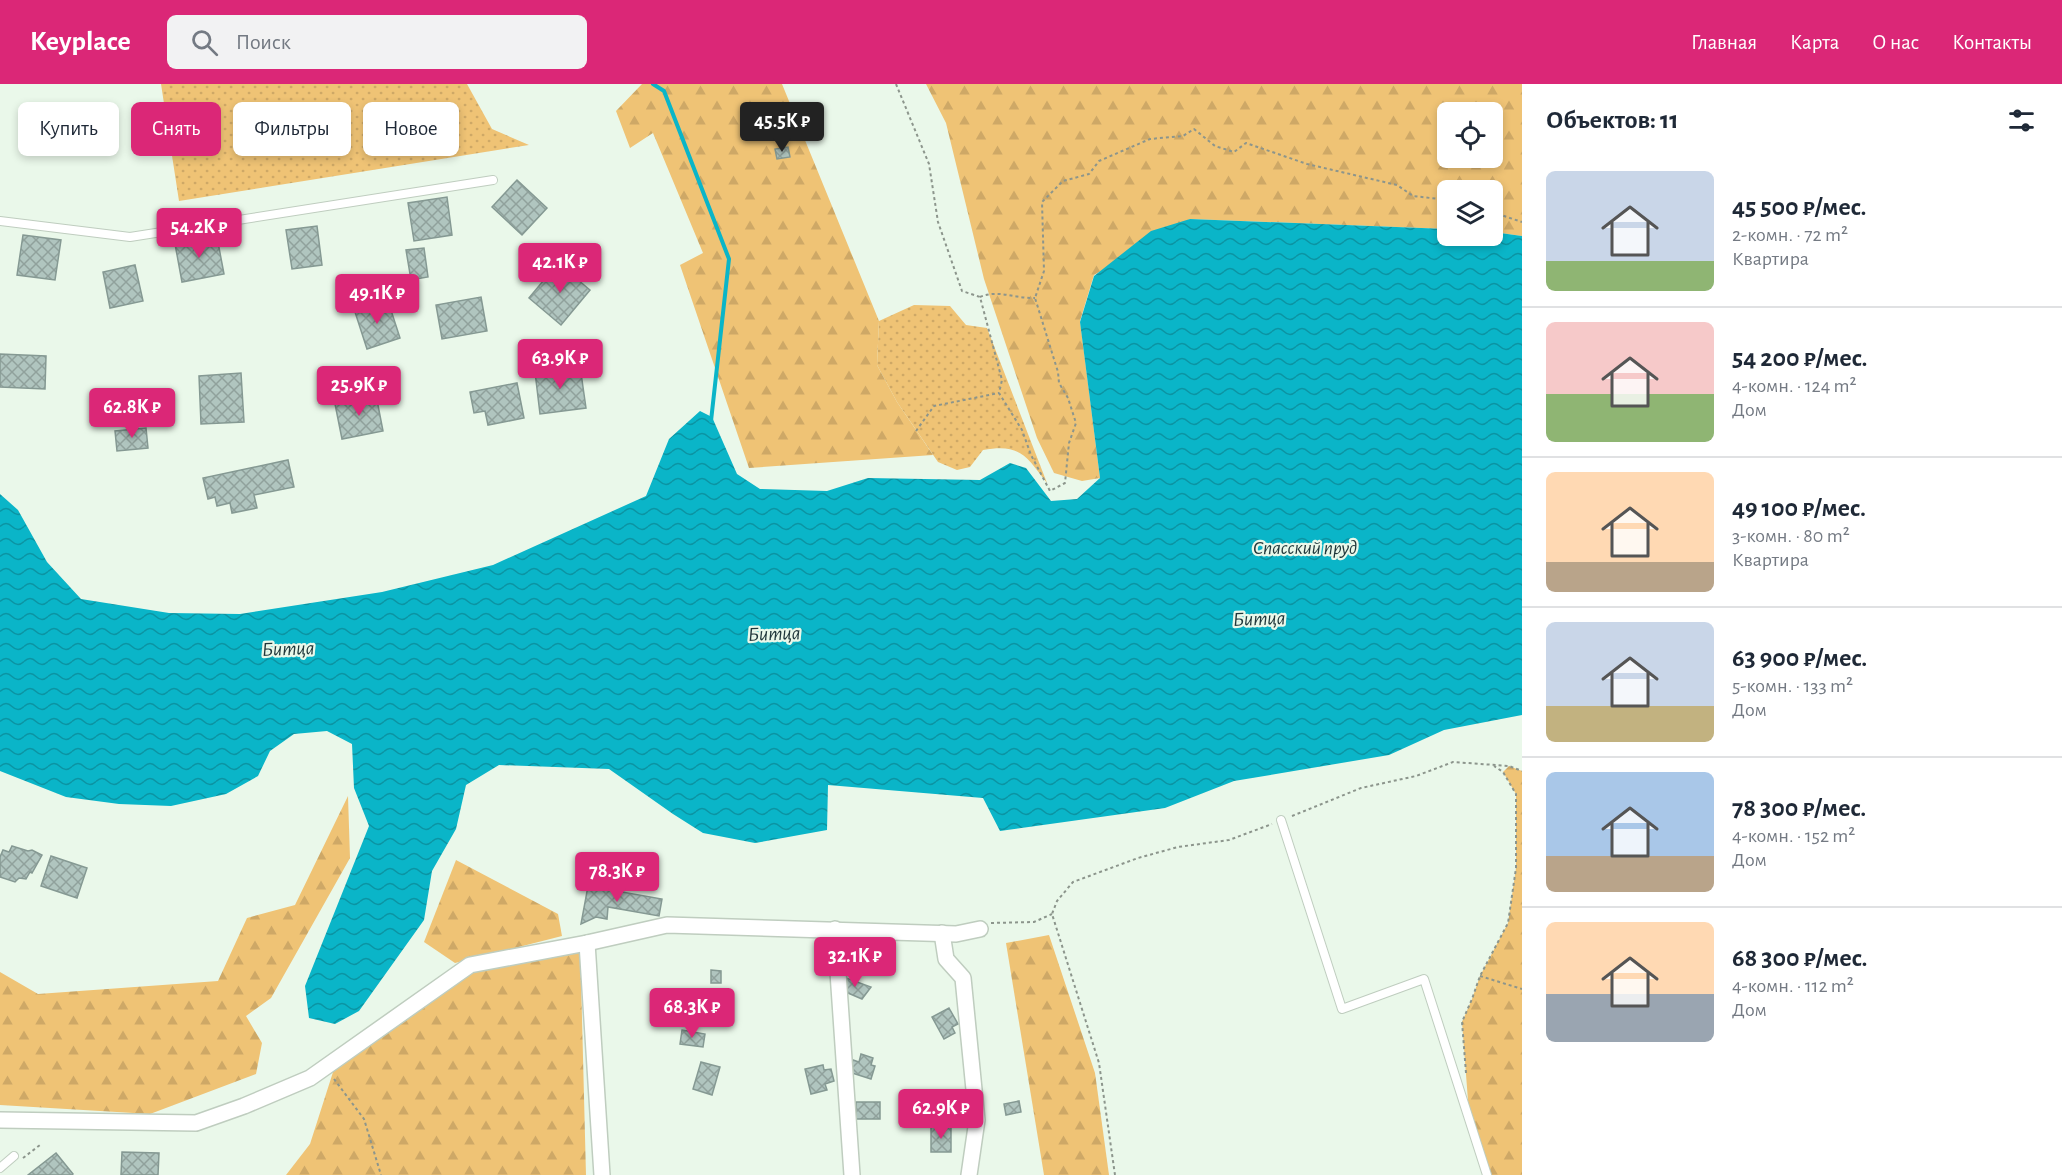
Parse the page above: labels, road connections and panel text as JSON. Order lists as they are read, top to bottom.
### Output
{
  "water": ["Спасский пруд", "Битца"],
  "page": {
    "header": "Keyplace",
    "search": "Поиск",
    "nav": [
      "Главная",
      "Карта",
      "О нас",
      "Контакты"
    ],
    "heading": "Объектов: 11",
    "price": [
      "45.5K ₽",
      "54.2K ₽",
      "42.1K ₽",
      "49.1K ₽",
      "63.9K ₽",
      "25.9K ₽",
      "62.8K ₽",
      "78.3K ₽",
      "32.1K ₽",
      "68.3K ₽",
      "62.9K ₽"
    ],
    "chip": [
      "Купить",
      "Снять",
      "Фильтры",
      "Новое"
    ],
    "list": [
      {
        "name": "45 500 ₽/мес.",
        "note": "2-комн. · 72 m² · Квартира"
      },
      {
        "name": "54 200 ₽/мес.",
        "note": "4-комн. · 124 m² · Дом"
      },
      {
        "name": "49 100 ₽/мес.",
        "note": "3-комн. · 80 m² · Квартира"
      },
      {
        "name": "63 900 ₽/мес.",
        "note": "5-комн. · 133 m² · Дом"
      },
      {
        "name": "78 300 ₽/мес.",
        "note": "4-комн. · 152 m² · Дом"
      },
      {
        "name": "68 300 ₽/мес.",
        "note": "4-комн. · 112 m² · Дом"
      }
    ]
  }
}
